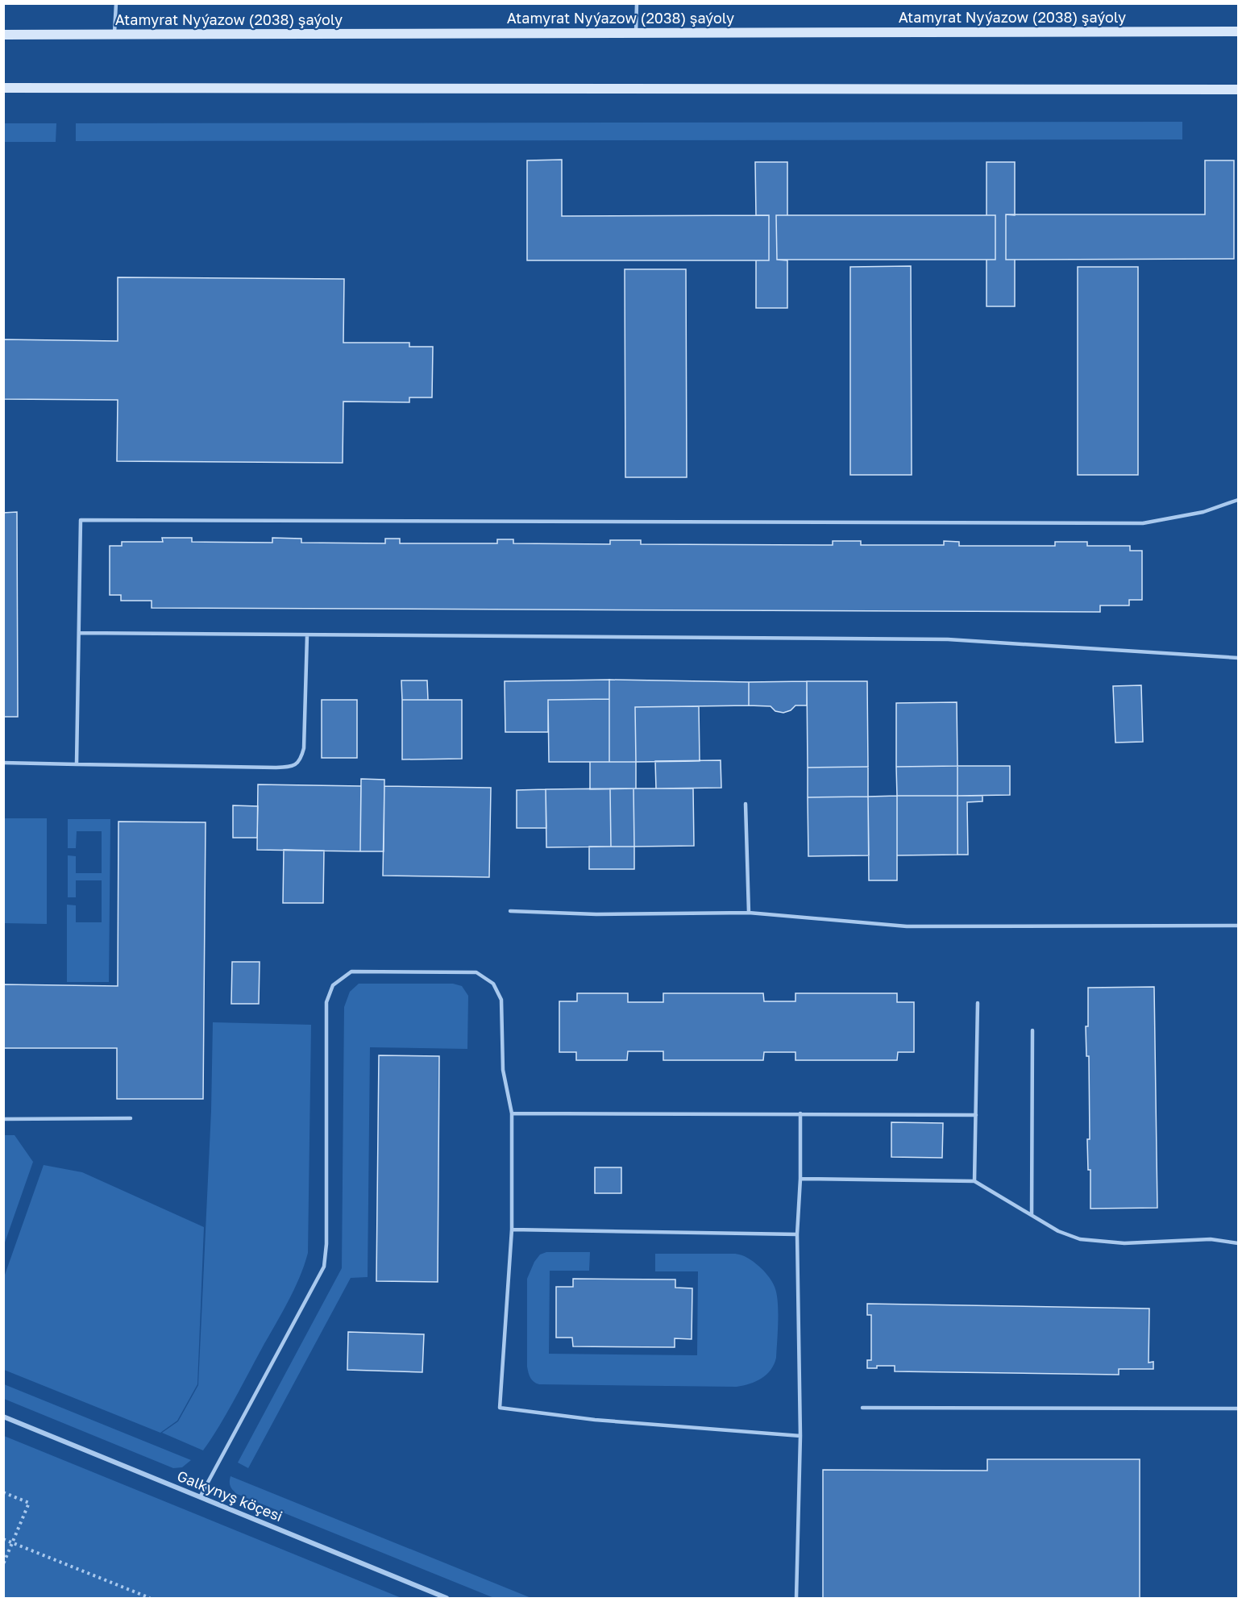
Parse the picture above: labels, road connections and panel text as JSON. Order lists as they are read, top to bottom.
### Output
{
  "streets": {
    "main road": ["Atamyrat Nyýazow (2038) şaýoly"],
    "street": ["Galkynyş köçesi"]
  }
}
